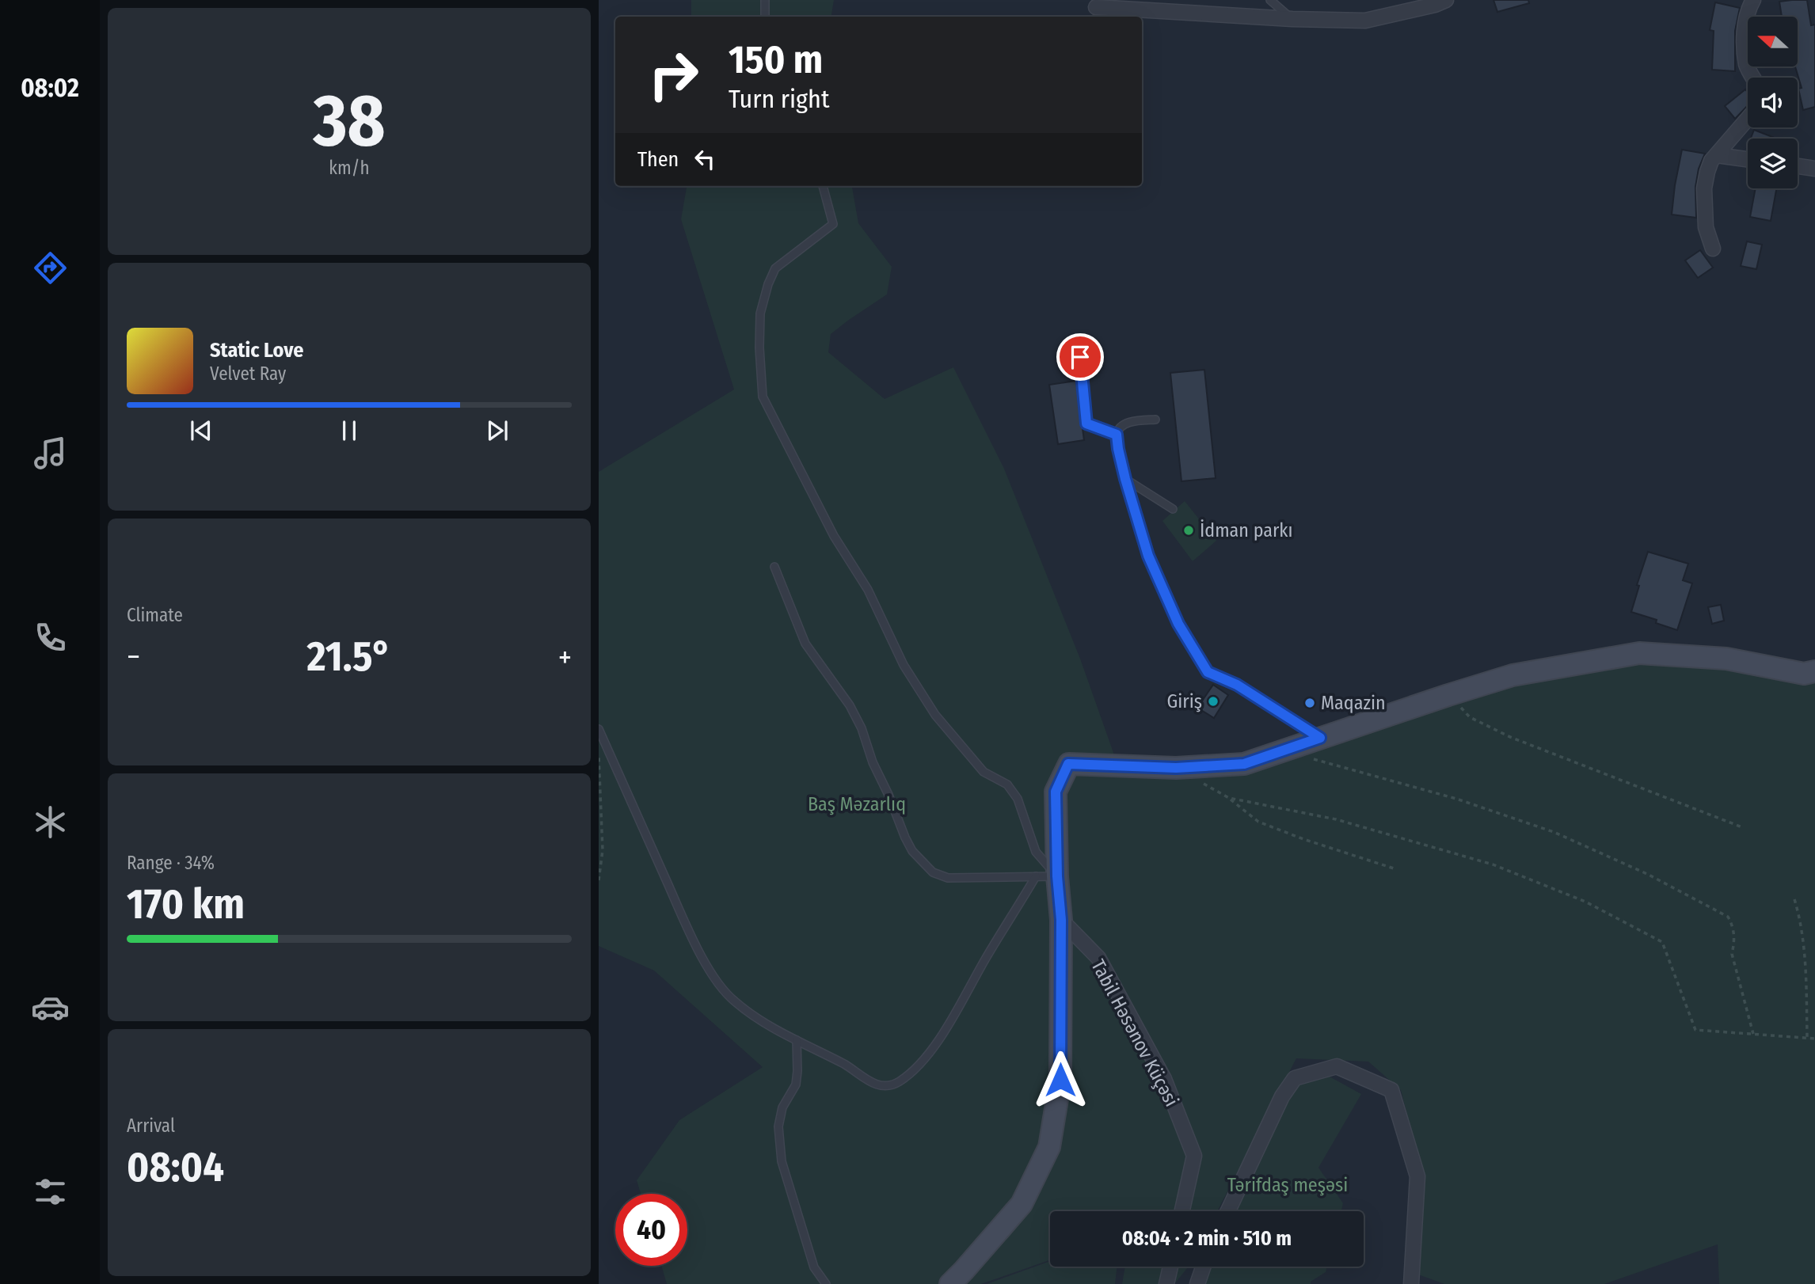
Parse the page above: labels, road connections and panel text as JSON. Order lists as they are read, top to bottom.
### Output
{
  "streets": {
    "street": ["Tabil Həsənov Küçəsi"]
  },
  "parks": ["Baş Məzarlıq", "Tərifdaş meşəsi"],
  "places": ["İdman parkı", "Giriş", "Maqazin"],
  "north": "left",
  "page": {
    "tabs": "08:02",
    "tile": [
      ["38", "km/h"],
      "Climate",
      ["Range · 34%", "170 km"],
      ["Arrival", "08:04"]
    ],
    "turn": ["150 m", "Turn right"],
    "then": "Then",
    "song": ["Static Love", "Velvet Ray"],
    "heat": ["−", "21.5°", "+"],
    "limit": "40",
    "trip": "08:04 · 2 min · 510 m"
  }
}
